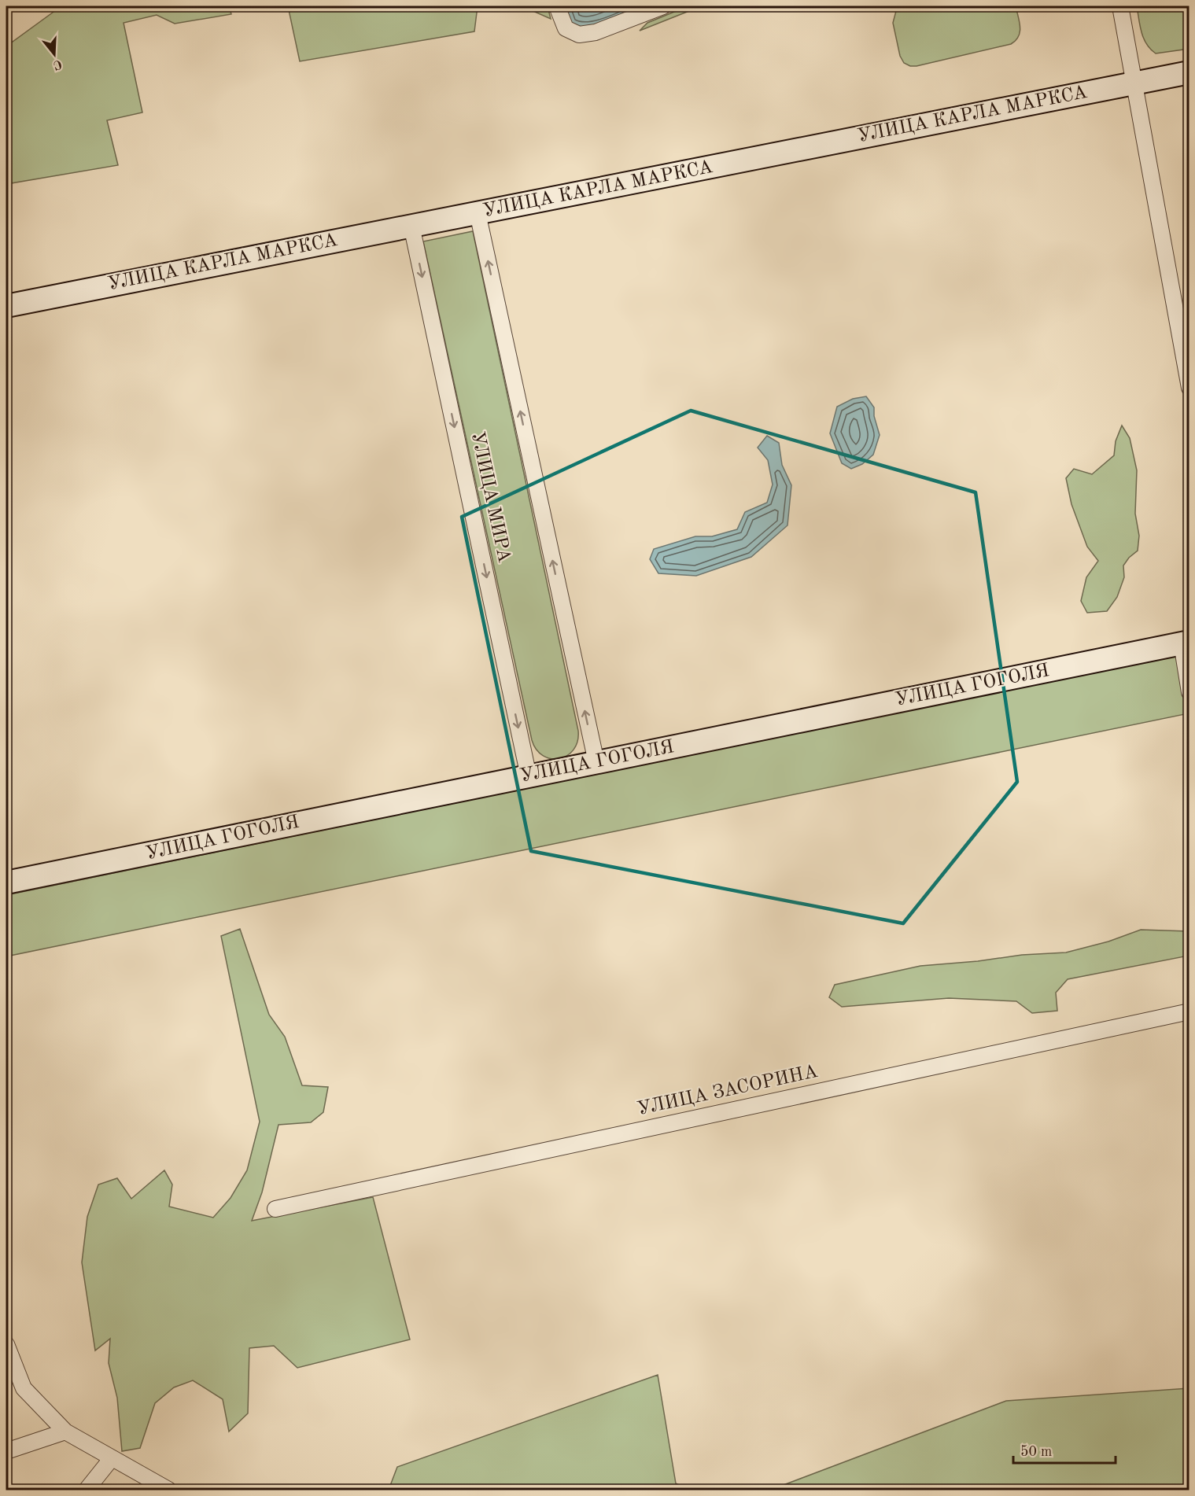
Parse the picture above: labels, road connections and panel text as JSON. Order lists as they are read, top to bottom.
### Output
{
  "streets": {
    "street": [
      "УЛИЦА КАРЛА МАРКСА",
      "УЛИЦА МИРА",
      "УЛИЦА ГОГОЛЯ",
      "УЛИЦА ЗАСОРИНА"
    ]
  },
  "crossings": [
    ["УЛИЦА КАРЛА МАРКСА", "УЛИЦА МИРА"],
    ["УЛИЦА МИРА", "УЛИЦА ГОГОЛЯ"]
  ],
  "scale_bar": "50 m",
  "north": "bottom"
}
